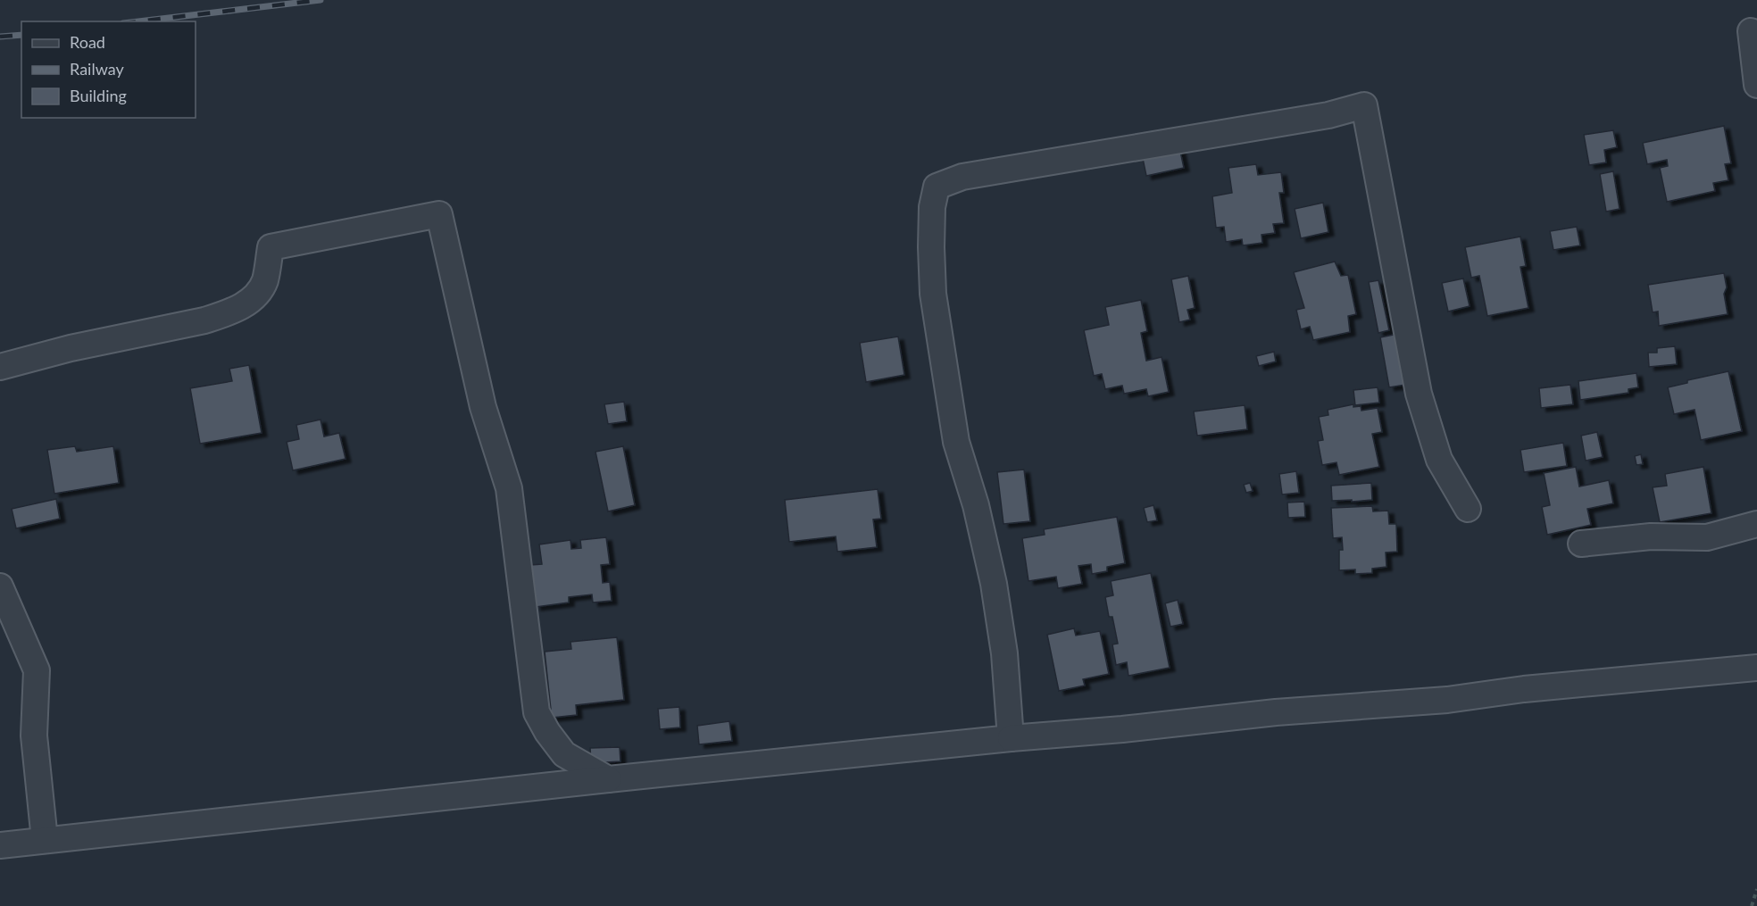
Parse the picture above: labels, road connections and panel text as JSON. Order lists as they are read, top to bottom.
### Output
{
  "legend": ["Road", "Railway", "Building"]
}
